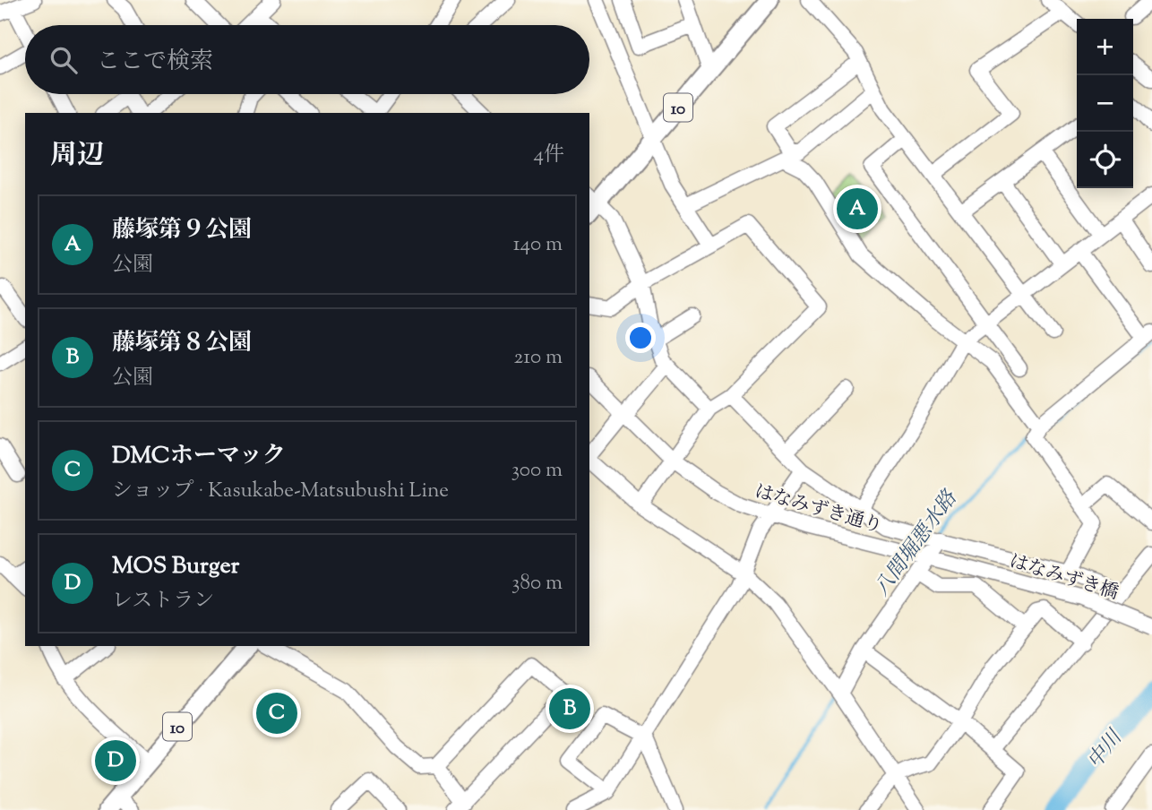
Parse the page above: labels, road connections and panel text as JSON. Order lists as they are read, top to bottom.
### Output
{
  "streets": {
    "main road": ["10"],
    "street": ["はなみずき通り", "はなみずき橋"]
  },
  "crossings": [
    ["はなみずき通り", "はなみずき橋"]
  ],
  "water": ["八間堀悪水路", "中川"],
  "page": {
    "map_buttons": ["+", "−"],
    "search": "ここで検索",
    "heading": ["周辺", "4件"],
    "pins": [
      "A",
      "B",
      "C",
      "D"
    ],
    "list": [
      {
        "mark": "A",
        "name": "藤塚第９公園",
        "note": "公園",
        "value": "140 m"
      },
      {
        "mark": "B",
        "name": "藤塚第８公園",
        "note": "公園",
        "value": "210 m"
      },
      {
        "mark": "C",
        "name": "DMCホーマック",
        "note": "ショップ · Kasukabe-Matsubushi Line",
        "value": "300 m"
      },
      {
        "mark": "D",
        "name": "MOS Burger",
        "note": "レストラン",
        "value": "380 m"
      }
    ]
  }
}
